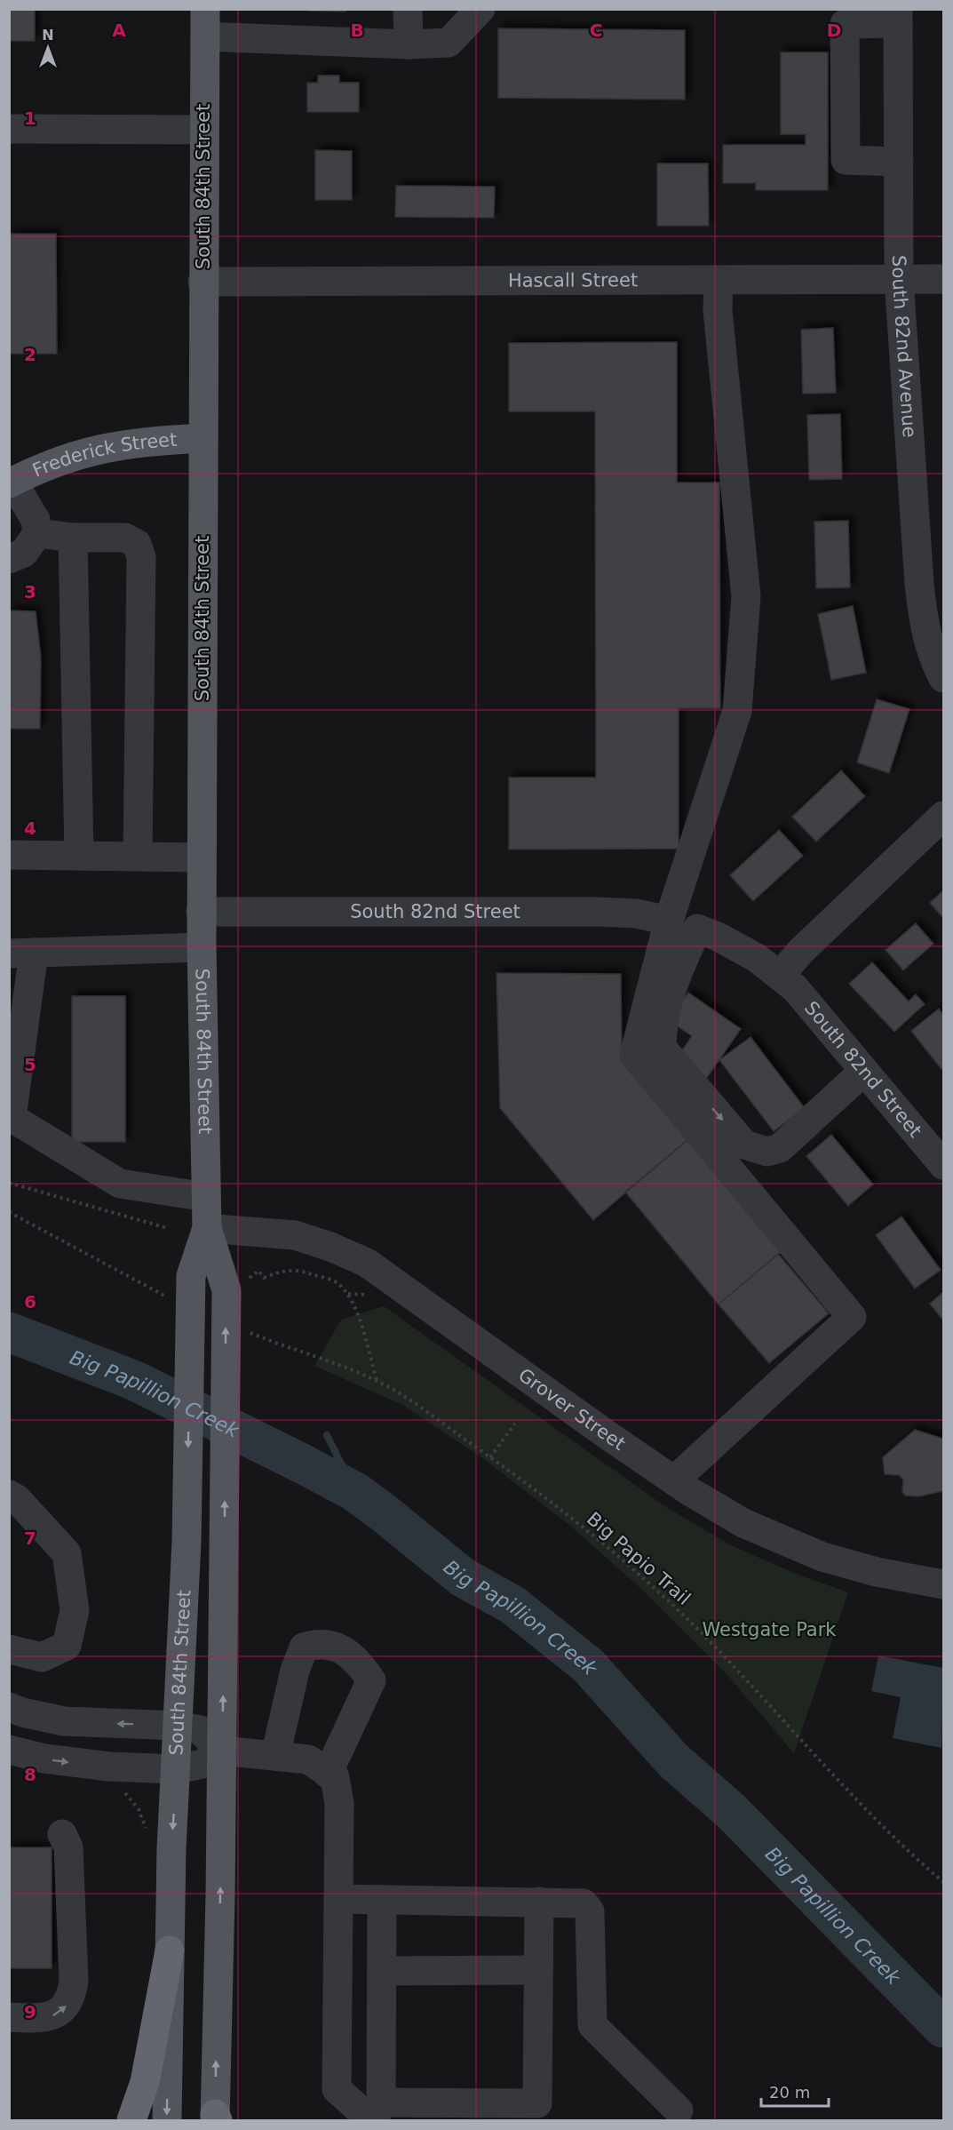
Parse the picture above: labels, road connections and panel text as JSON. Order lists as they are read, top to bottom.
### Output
{
  "streets": {
    "main road": ["South 84th Street", "Frederick Street"],
    "street": [
      "Hascall Street",
      "South 82nd Avenue",
      "South 82nd Street",
      "Grover Street"
    ],
    "path": ["Big Papio Trail"]
  },
  "crossings": [
    ["South 84th Street", "Hascall Street"],
    ["South 84th Street", "Frederick Street"],
    ["South 84th Street", "South 82nd Street"],
    ["South 84th Street", "Grover Street"],
    ["Hascall Street", "South 82nd Avenue"]
  ],
  "water": ["Big Papillion Creek"],
  "parks": ["Westgate Park"],
  "scale_bar": "20 m",
  "north": "top",
  "grid": {
    "columns": [
      "A",
      "B",
      "C",
      "D"
    ],
    "rows": [
      "1",
      "2",
      "3",
      "4",
      "5",
      "6",
      "7",
      "8",
      "9"
    ]
  }
}
